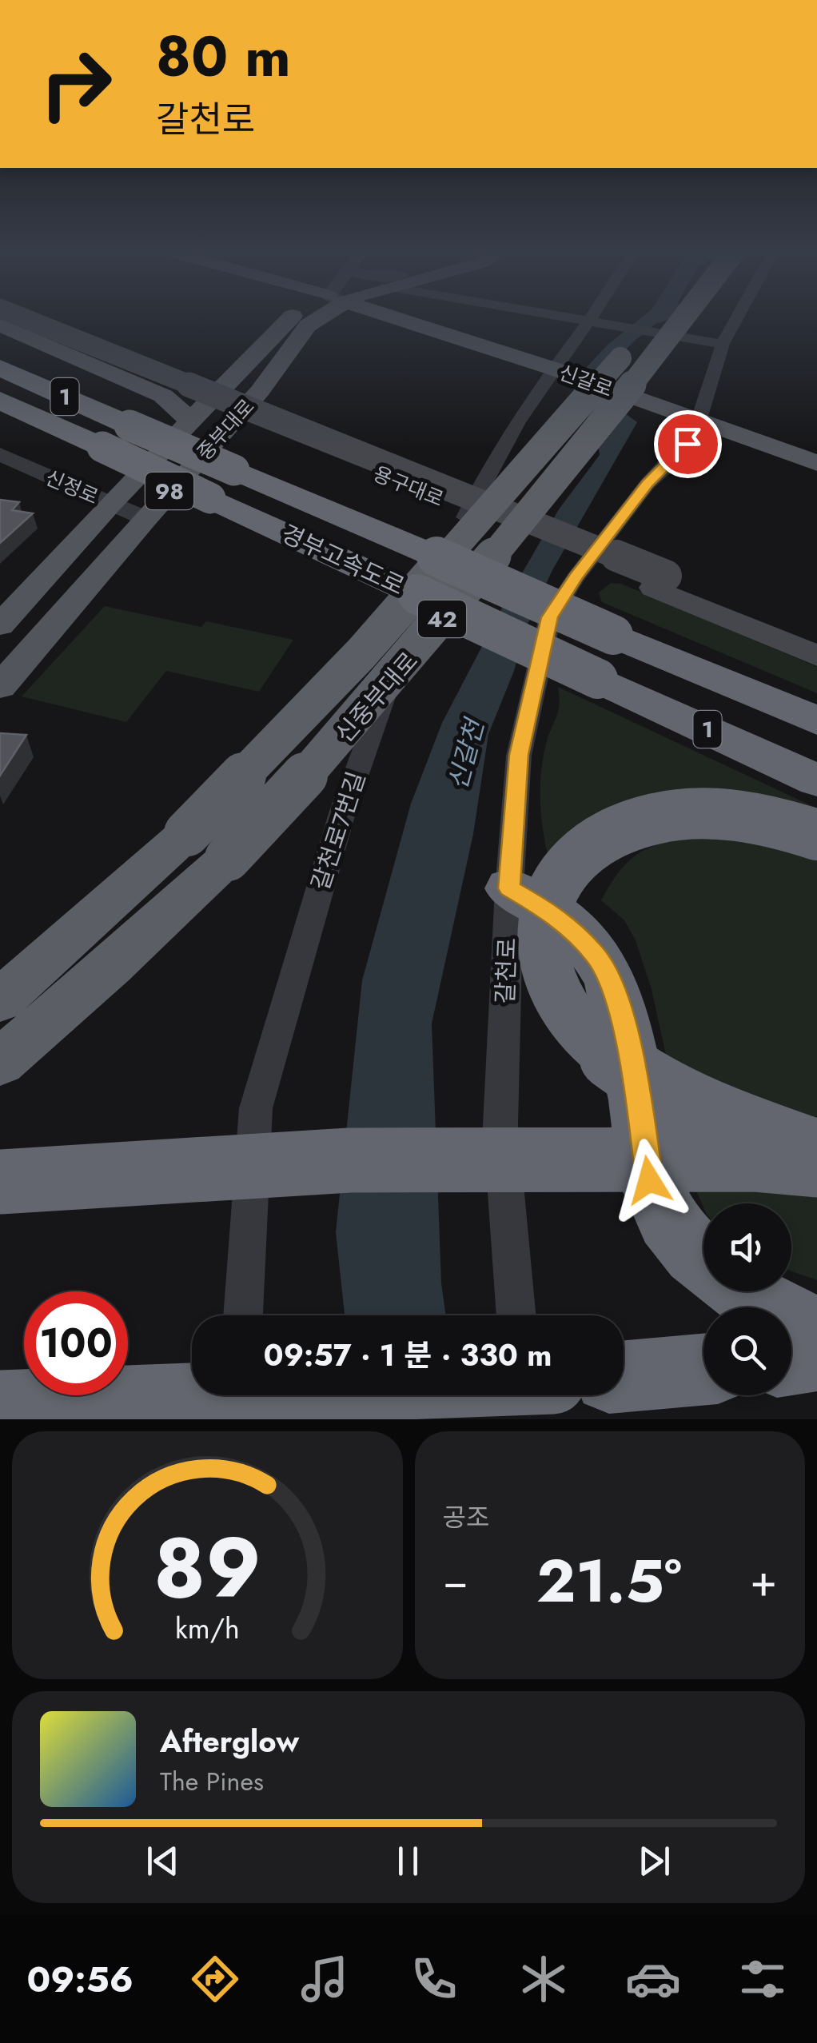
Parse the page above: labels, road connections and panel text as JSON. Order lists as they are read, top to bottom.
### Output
{
  "streets": {
    "highway": [
      "1",
      "경부고속도로",
      "42",
      "신중부대로"
    ],
    "main road": [
      "신갈로",
      "중부대로",
      "용구대로",
      "98"
    ],
    "street": ["신정로", "갈천로7번길", "갈천로"]
  },
  "crossings": [
    ["신갈로", "갈천로7번길"],
    ["신갈로", "갈천로"],
    ["중부대로", "신정로"]
  ],
  "water": ["신갈천"],
  "page": {
    "turn": ["80 m", "갈천로"],
    "limit": "100",
    "trip": "09:57 · 1 분 · 330 m",
    "tile": "공조",
    "heat": ["−", "21.5°", "+"],
    "song": ["Afterglow", "The Pines"],
    "tabs": "09:56",
    "gauge": ["89", "km/h"]
  }
}
